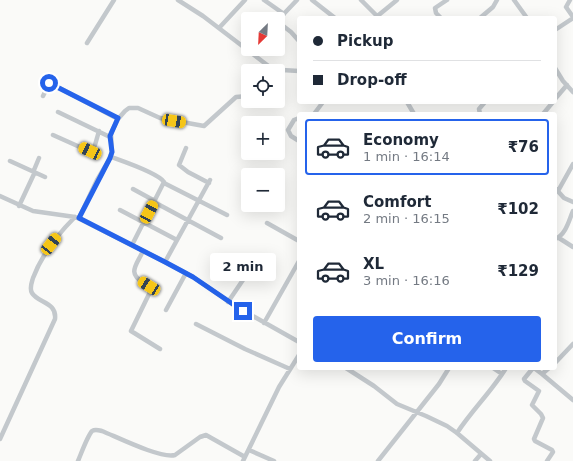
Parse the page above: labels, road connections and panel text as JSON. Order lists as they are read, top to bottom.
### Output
{
  "north": "bottom left",
  "page": {
    "map_buttons": ["+", "−"],
    "banner": ["Pickup", "Drop-off"],
    "list": [
      {
        "name": "Economy",
        "note": "1 min · 16:14",
        "value": "₹76"
      },
      {
        "name": "Comfort",
        "note": "2 min · 16:15",
        "value": "₹102"
      },
      {
        "name": "XL",
        "note": "3 min · 16:16",
        "value": "₹129"
      }
    ],
    "bubble": "2 min",
    "buttons": "Confirm"
  }
}
